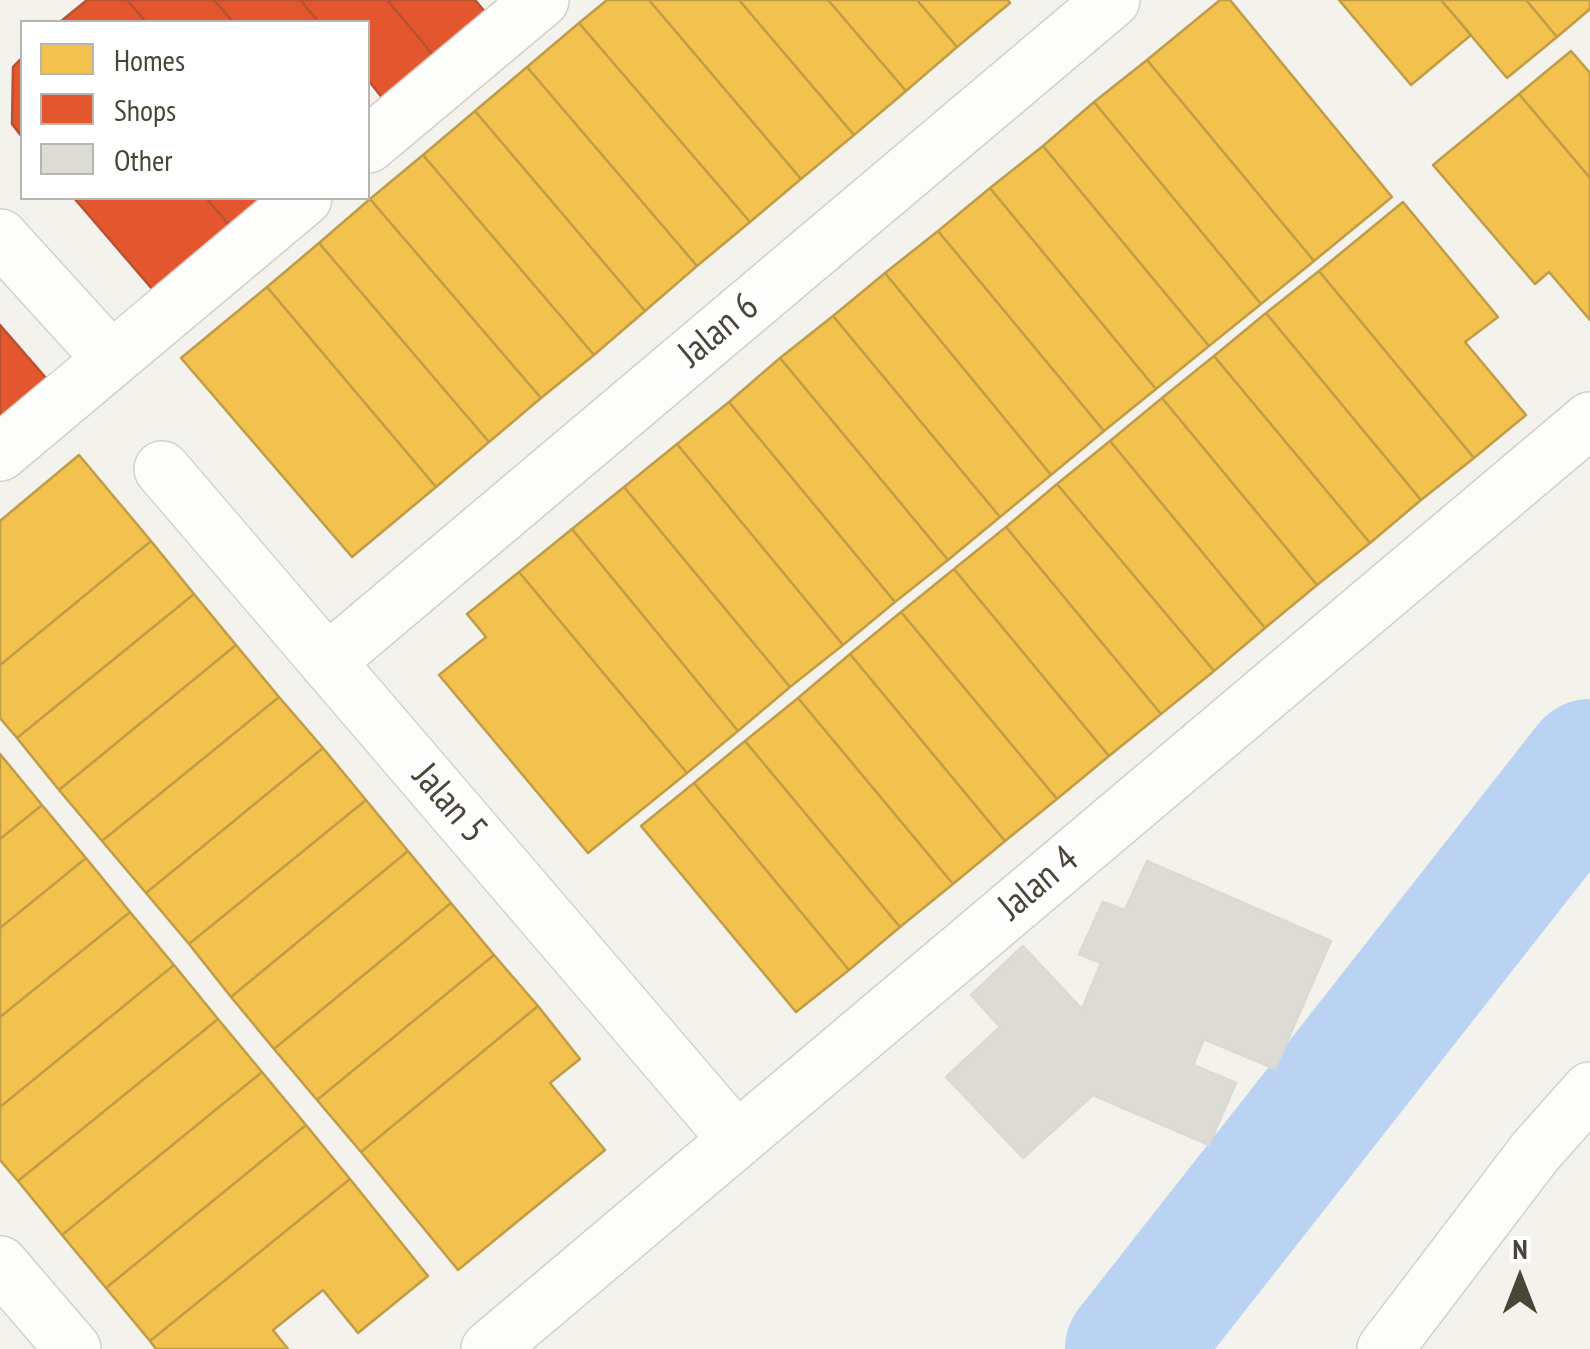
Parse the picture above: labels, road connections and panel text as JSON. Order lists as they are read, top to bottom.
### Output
{
  "streets": {
    "street": ["Jalan 6", "Jalan 5", "Jalan 4"]
  },
  "crossings": [
    ["Jalan 6", "Jalan 5"],
    ["Jalan 5", "Jalan 4"]
  ],
  "legend": ["Homes", "Shops", "Other"],
  "north": "top"
}
